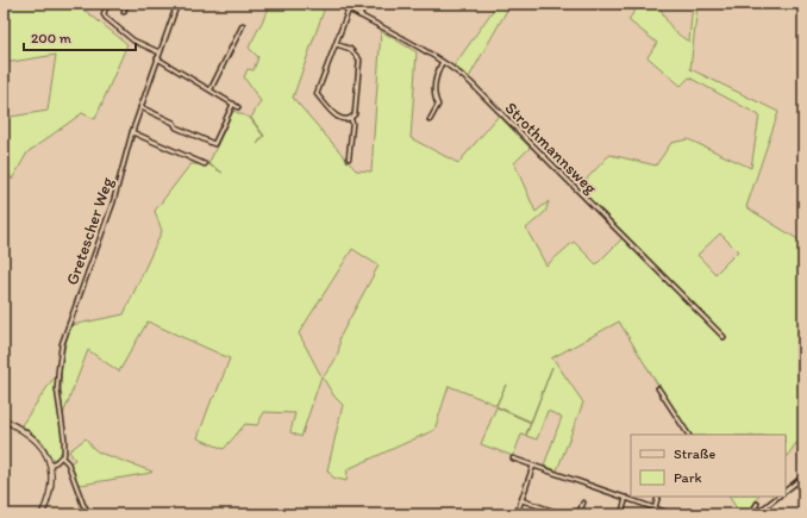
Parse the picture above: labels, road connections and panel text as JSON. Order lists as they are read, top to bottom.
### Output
{
  "streets": {
    "street": ["Strothmannsweg", "Gretescher Weg"]
  },
  "legend": ["Straße", "Park"],
  "scale_bar": "200 m"
}
